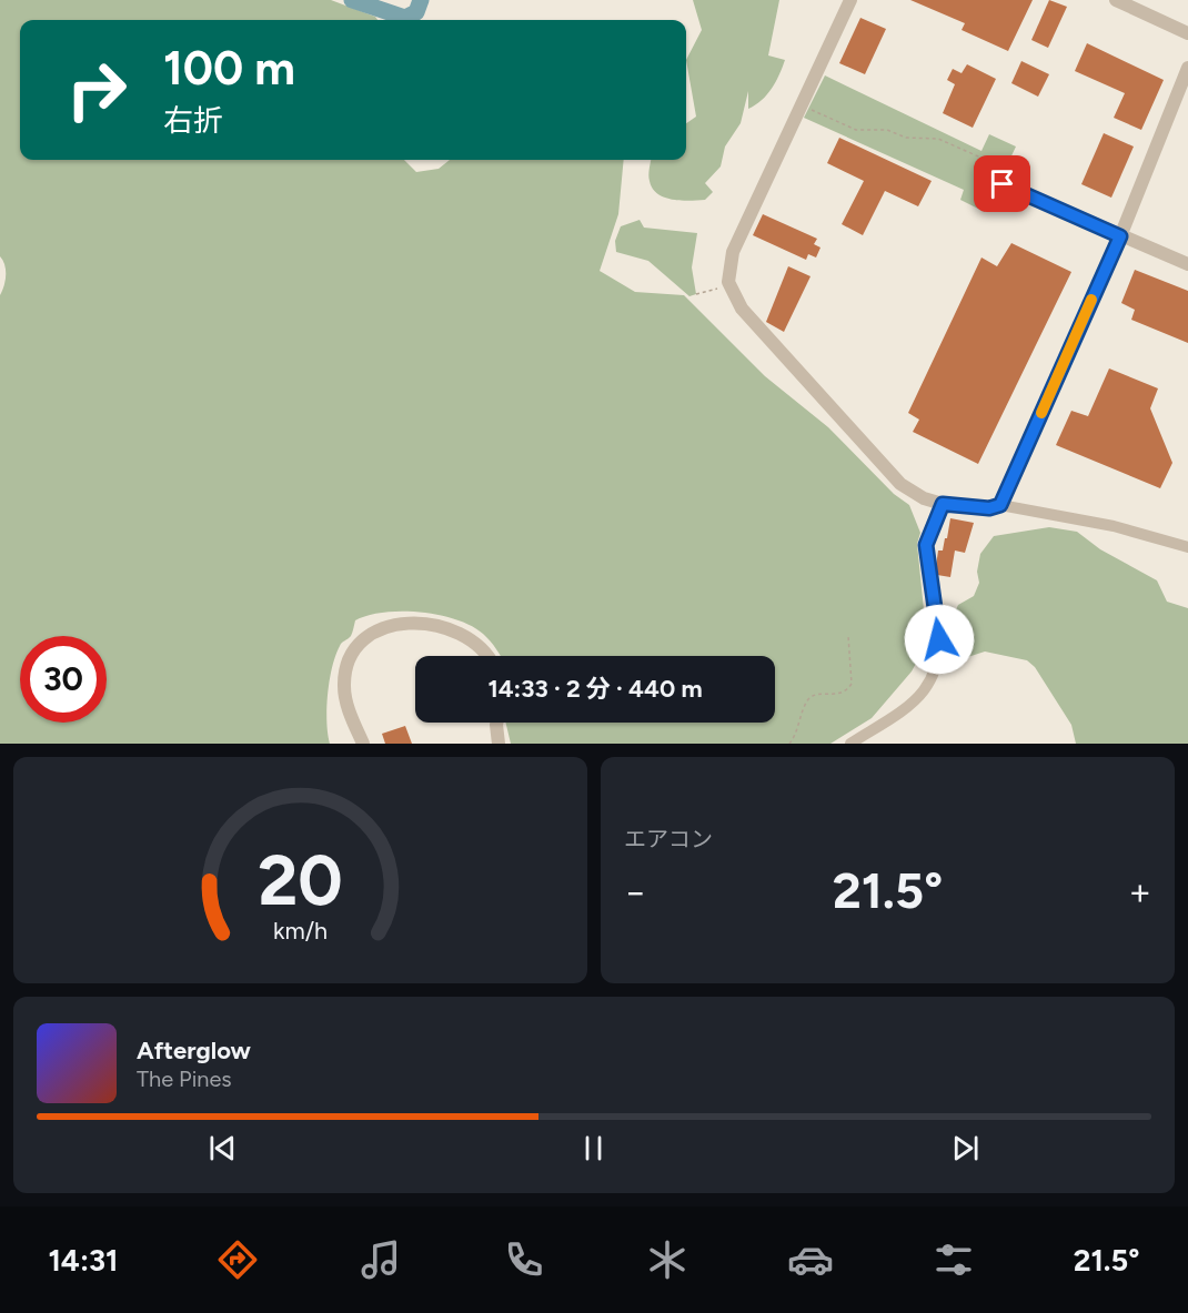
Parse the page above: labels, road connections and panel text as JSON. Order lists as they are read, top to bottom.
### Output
{
  "page": {
    "turn": ["100 m", "右折"],
    "limit": "30",
    "trip": "14:33 · 2 分 · 440 m",
    "tile": "エアコン",
    "heat": ["−", "21.5°", "+"],
    "song": ["Afterglow", "The Pines"],
    "tabs": ["14:31", "21.5°"],
    "gauge": ["20", "km/h"]
  }
}
